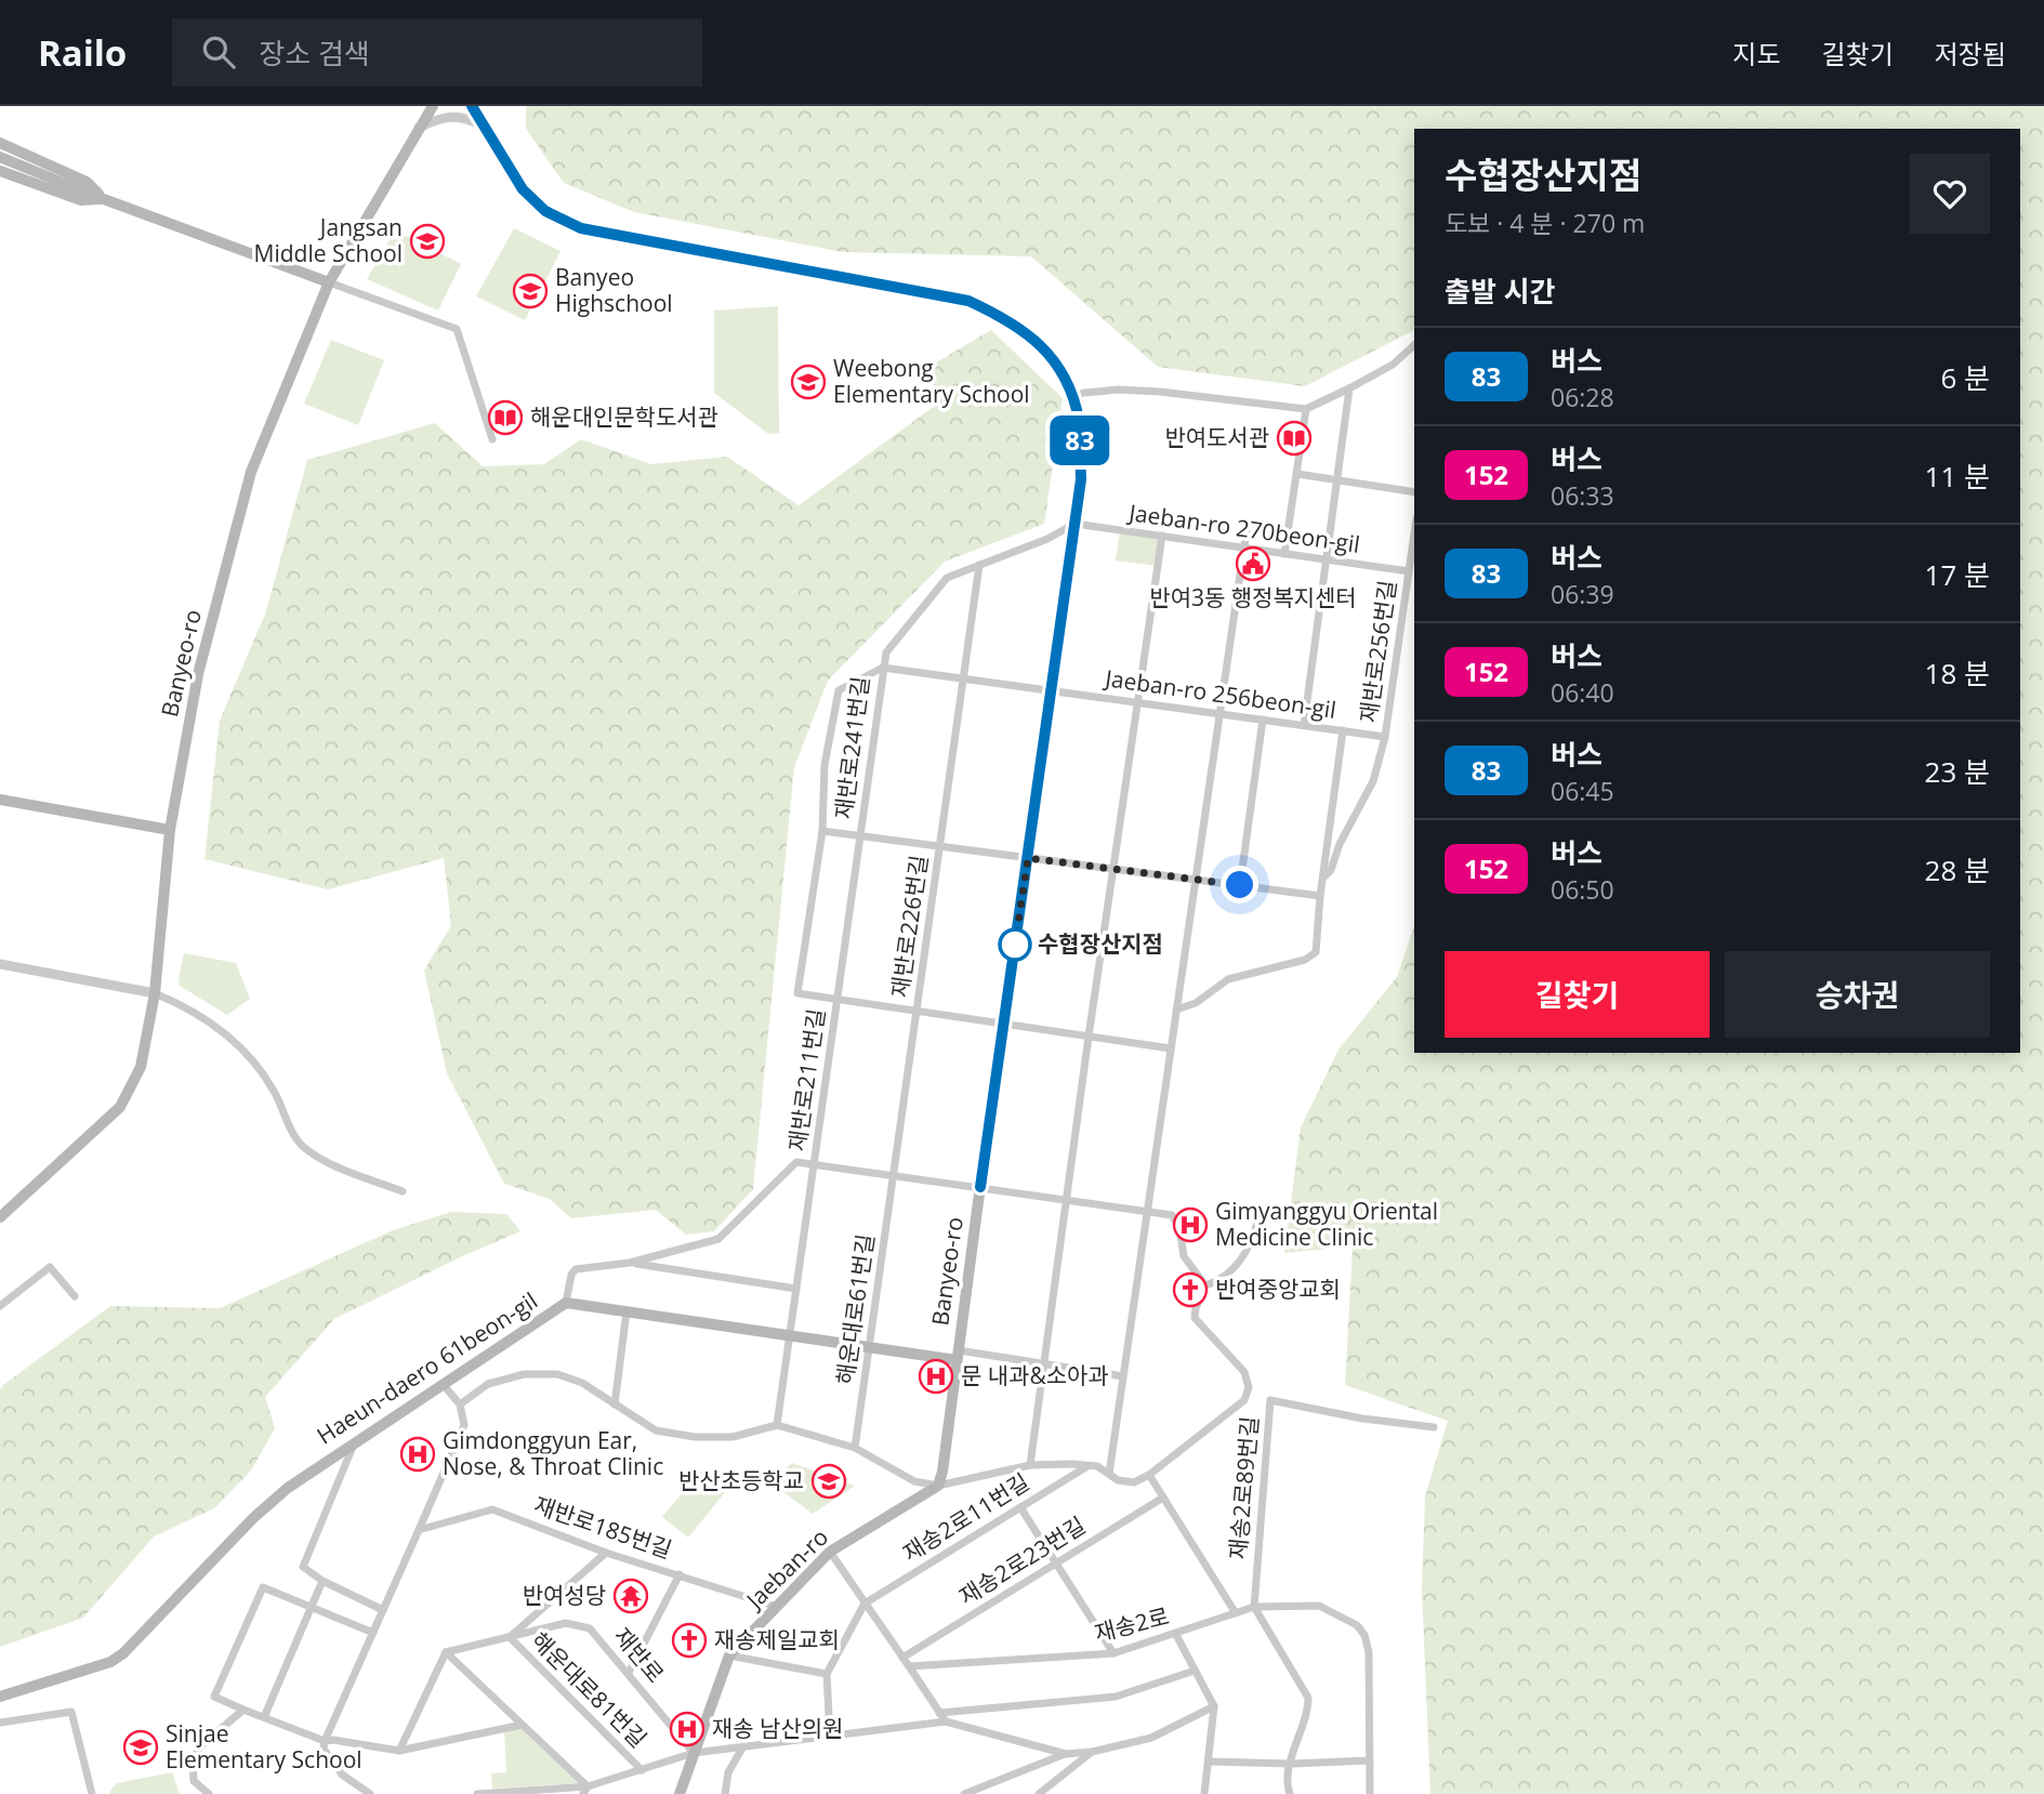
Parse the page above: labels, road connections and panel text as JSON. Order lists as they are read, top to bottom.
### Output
{
  "streets": {
    "main road": ["Banyeo-ro", "Haeun-daero 61beon-gil", "Jaeban-ro"],
    "street": [
      "Jaeban-ro 270beon-gil",
      "재반로256번길",
      "Jaeban-ro 256beon-gil",
      "재반로241번길",
      "재반로226번길",
      "재반로211번길",
      "해운대로61번길",
      "재송2로89번길",
      "재송2로11번길",
      "재반로185번길",
      "재송2로23번길",
      "재송2로",
      "재반로",
      "해운대로81번길"
    ]
  },
  "crossings": [
    ["Jaeban-ro 270beon-gil", "재반로256번길"],
    ["재반로256번길", "Jaeban-ro 256beon-gil"],
    ["Banyeo-ro", "재반로211번길"],
    ["Banyeo-ro", "Haeun-daero 61beon-gil"],
    ["Jaeban-ro 256beon-gil", "재반로241번길"],
    ["재반로241번길", "재반로226번길"],
    ["재반로226번길", "재반로211번길"],
    ["재반로211번길", "해운대로61번길"],
    ["재반로211번길", "Haeun-daero 61beon-gil"],
    ["해운대로61번길", "Haeun-daero 61beon-gil"],
    ["재송2로89번길", "재송2로"],
    ["재반로185번길", "Jaeban-ro"],
    ["Jaeban-ro", "재반로"],
    ["재반로", "해운대로81번길"]
  ],
  "places": {
    "school or university": [
      "Jangsan Middle School",
      "Banyeo Highschool",
      "Weebong Elementary School",
      "반산초등학교",
      "Sinjae Elementary School"
    ],
    "library": ["해운대인문학도서관", "반여도서관"],
    "public building": ["반여3동 행정복지센터"],
    "other": ["수협장산지점"],
    "hospital": [
      "Gimyanggyu Oriental Medicine Clinic",
      "문 내과&소아과",
      "Gimdonggyun Ear, Nose, & Throat Clinic",
      "재송 남산의원"
    ],
    "church": ["반여중앙교회", "재송제일교회"],
    "temple": ["반여성당"]
  },
  "lines": ["bus line 83"],
  "page": {
    "header": "Railo",
    "search": "장소 검색",
    "nav": ["지도", "길찾기", "저장됨"],
    "on_map": "83",
    "heading": [
      ["수협장산지점", "도보 · 4 분 · 270 m"],
      "출발 시간"
    ],
    "list": [
      {
        "mark": "83",
        "name": "버스",
        "note": "06:28",
        "value": "6 분"
      },
      {
        "mark": "152",
        "name": "버스",
        "note": "06:33",
        "value": "11 분"
      },
      {
        "mark": "83",
        "name": "버스",
        "note": "06:39",
        "value": "17 분"
      },
      {
        "mark": "152",
        "name": "버스",
        "note": "06:40",
        "value": "18 분"
      },
      {
        "mark": "83",
        "name": "버스",
        "note": "06:45",
        "value": "23 분"
      },
      {
        "mark": "152",
        "name": "버스",
        "note": "06:50",
        "value": "28 분"
      }
    ],
    "buttons": ["길찾기", "승차권"]
  }
}
